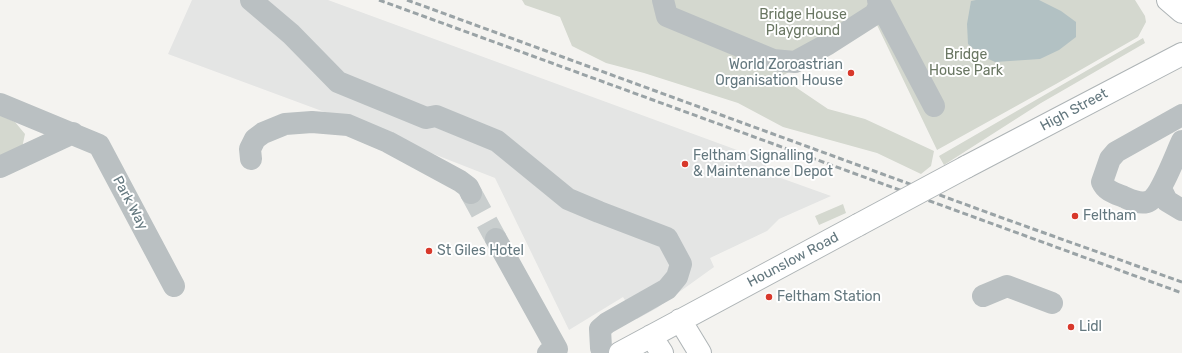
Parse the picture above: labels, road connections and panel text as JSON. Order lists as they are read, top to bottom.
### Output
{
  "streets": {
    "main road": ["High Street", "Hounslow Road"],
    "street": ["Park Way"]
  },
  "crossings": [
    ["High Street", "Hounslow Road"]
  ],
  "parks": ["Bridge House Playground", "Bridge House Park"],
  "places": [
    "World Zoroastrian Organisation House",
    "Feltham Signalling & Maintenance Depot",
    "Feltham",
    "St Giles Hotel",
    "Feltham Station",
    "Lidl"
  ]
}
